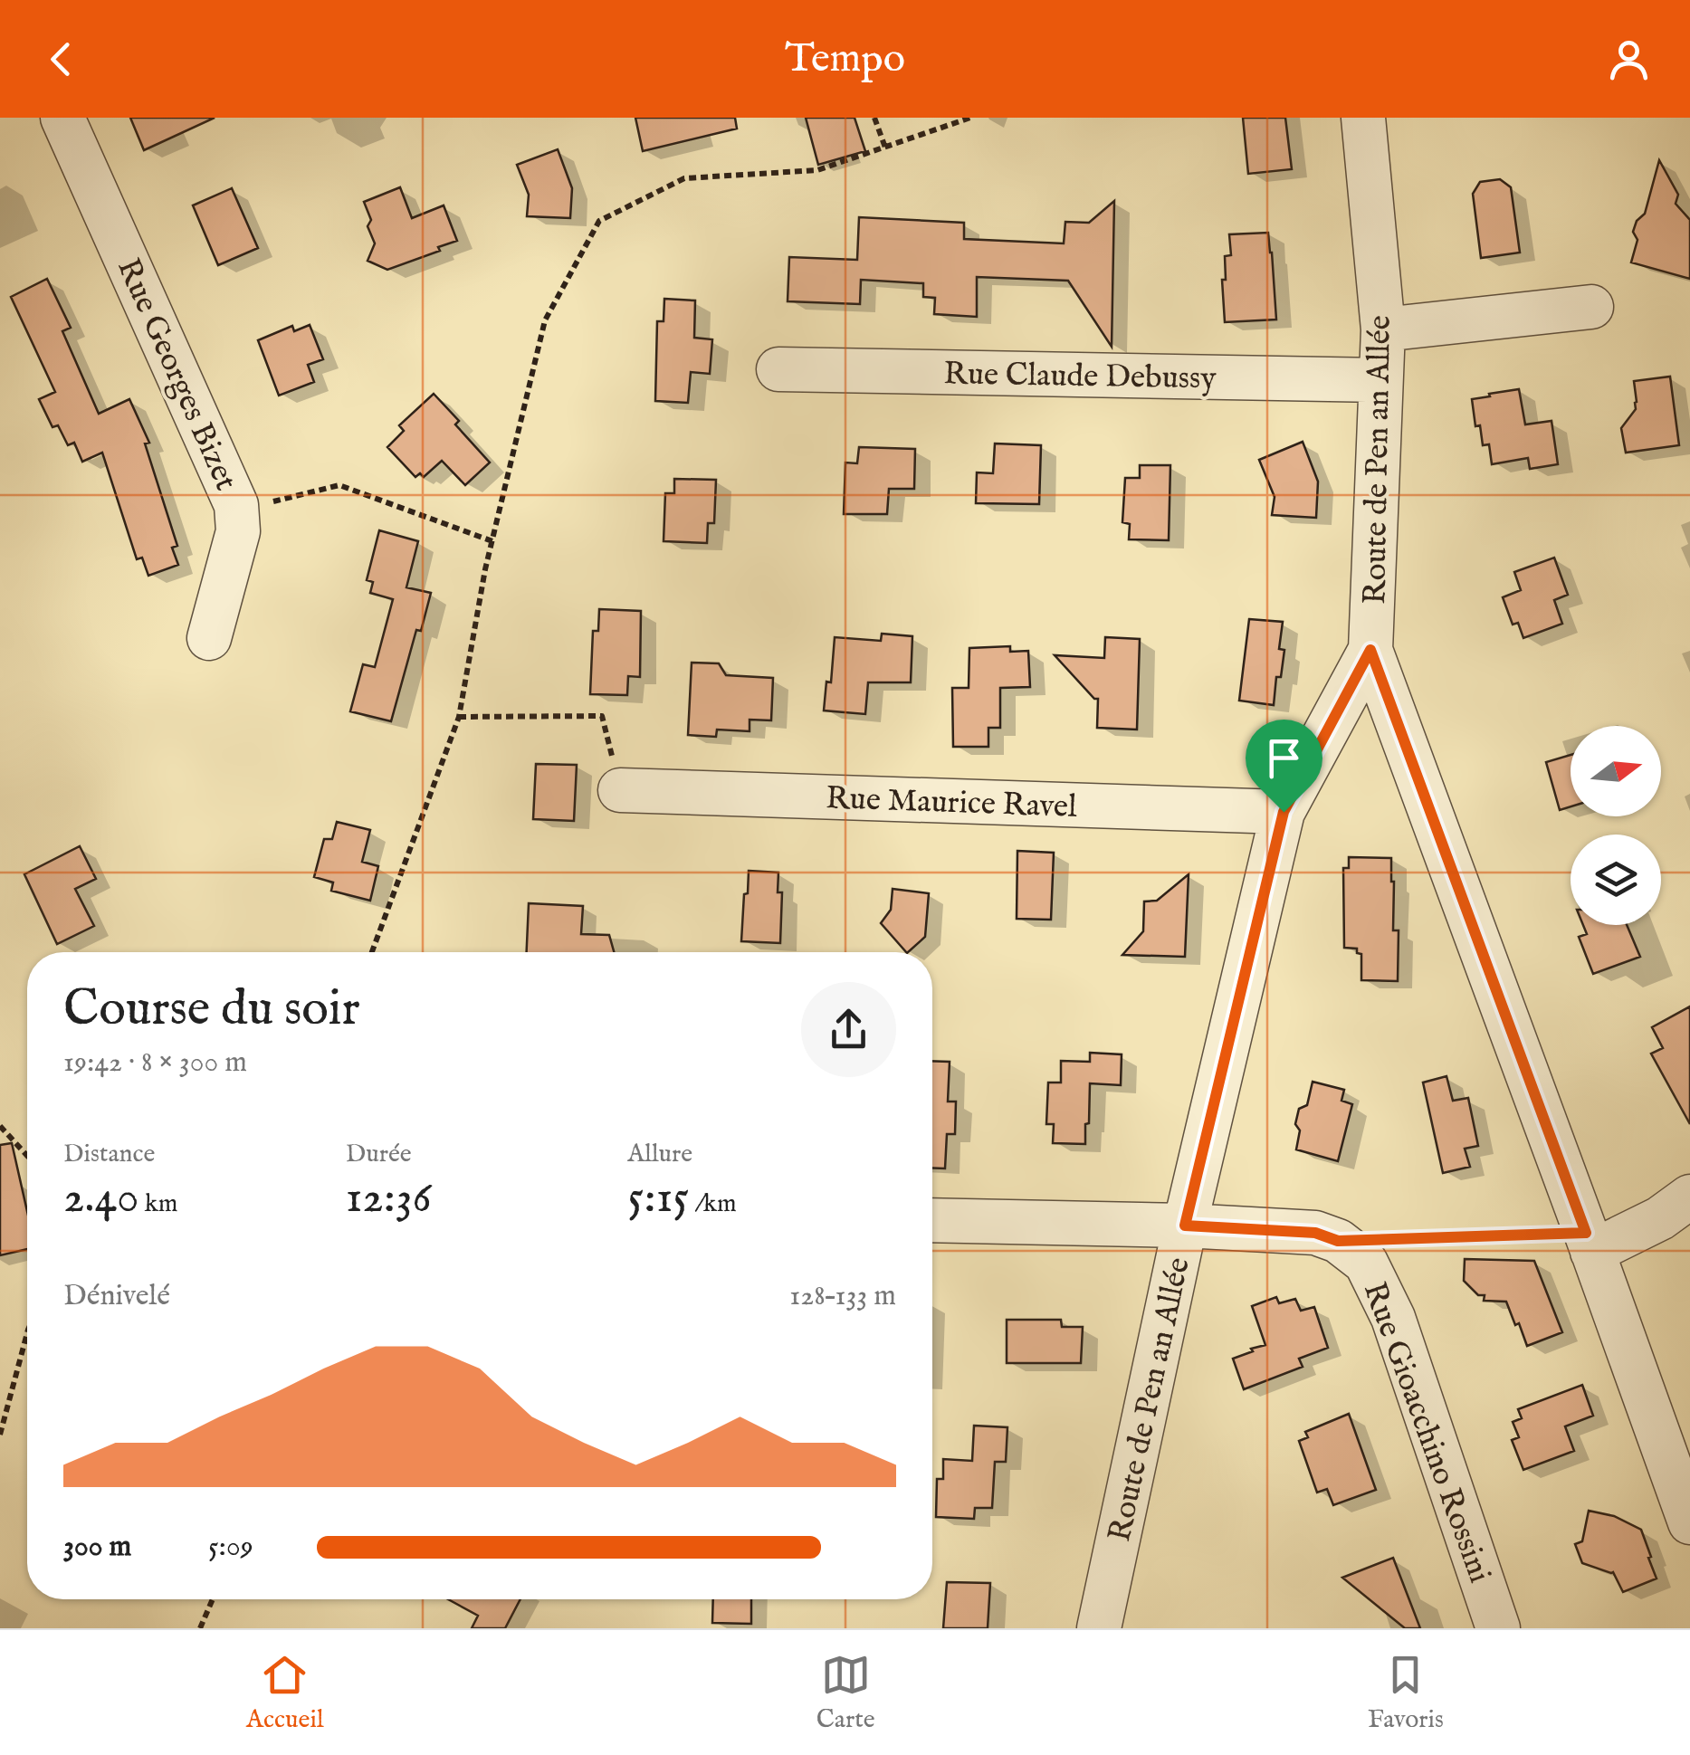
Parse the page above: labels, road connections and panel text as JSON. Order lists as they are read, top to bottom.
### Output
{
  "streets": {
    "street": [
      "Rue Georges Bizet",
      "Rue Claude Debussy",
      "Route de Pen an Allée",
      "Rue Maurice Ravel",
      "Rue Gioacchino Rossini"
    ]
  },
  "crossings": [
    ["Rue Claude Debussy", "Route de Pen an Allée"],
    ["Route de Pen an Allée", "Rue Maurice Ravel"]
  ],
  "north": "right",
  "page": {
    "header": "Tempo",
    "heading": ["Course du soir", "19:42 · 8 × 300 m"],
    "stats": [
      ["Distance", "2.40 km"],
      ["Durée", "12:36"],
      ["Allure", "5:15 /km"]
    ],
    "chart": ["Dénivelé", "128–133 m"],
    "list": [
      {
        "name": "300 m",
        "note": "5:09"
      }
    ],
    "tabs": ["Accueil", "Carte", "Favoris"]
  }
}
